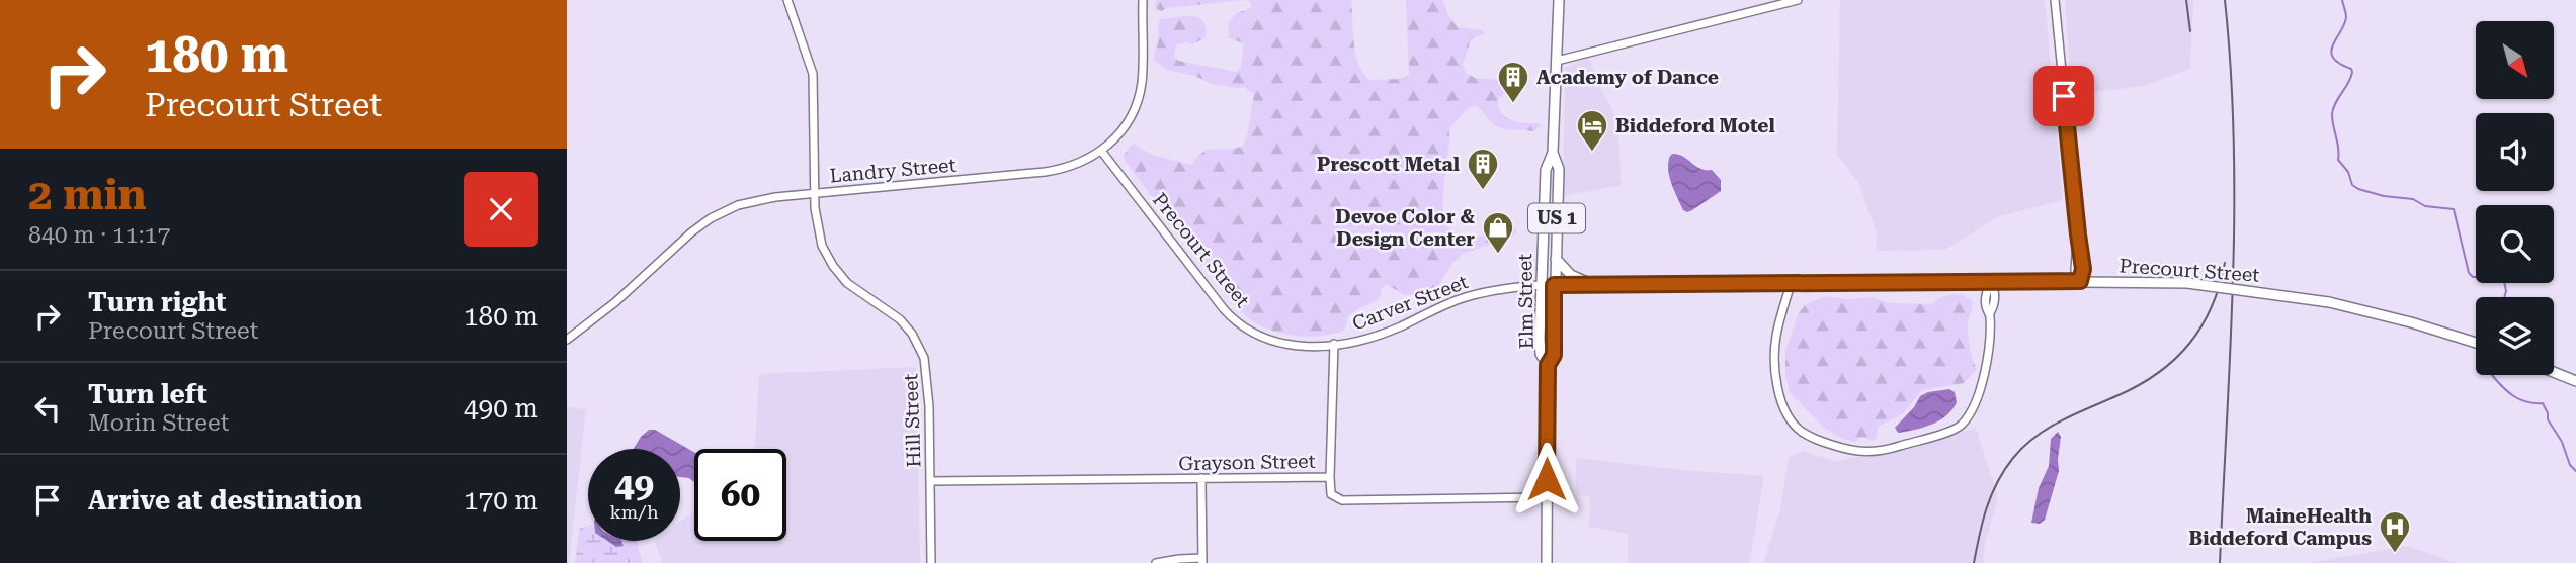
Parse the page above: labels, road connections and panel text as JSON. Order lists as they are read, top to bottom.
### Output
{
  "streets": {
    "main road": ["US 1", "Precourt Street", "Elm Street"],
    "street": [
      "Landry Street",
      "Carver Street",
      "Hill Street",
      "Grayson Street"
    ]
  },
  "crossings": [
    ["Landry Street", "Precourt Street"],
    ["Landry Street", "Hill Street"],
    ["Precourt Street", "Elm Street"],
    ["Precourt Street", "Carver Street"],
    ["Elm Street", "Carver Street"],
    ["Elm Street", "Grayson Street"],
    ["Hill Street", "Grayson Street"]
  ],
  "places": {
    "building": ["Academy of Dance", "Prescott Metal"],
    "hotel": ["Biddeford Motel"],
    "shop": ["Devoe Color & Design Center"],
    "hospital": ["MaineHealth Biddeford Campus"]
  },
  "north": "bottom right",
  "page": {
    "turn": ["180 m", "Precourt Street"],
    "heading": ["2 min", "840 m · 11:17"],
    "list": [
      {
        "name": "Turn right",
        "note": "Precourt Street",
        "value": "180 m"
      },
      {
        "name": "Turn left",
        "note": "Morin Street",
        "value": "490 m"
      },
      {
        "name": "Arrive at destination",
        "value": "170 m"
      }
    ],
    "speed": "49 km/h",
    "limit": "60"
  }
}
